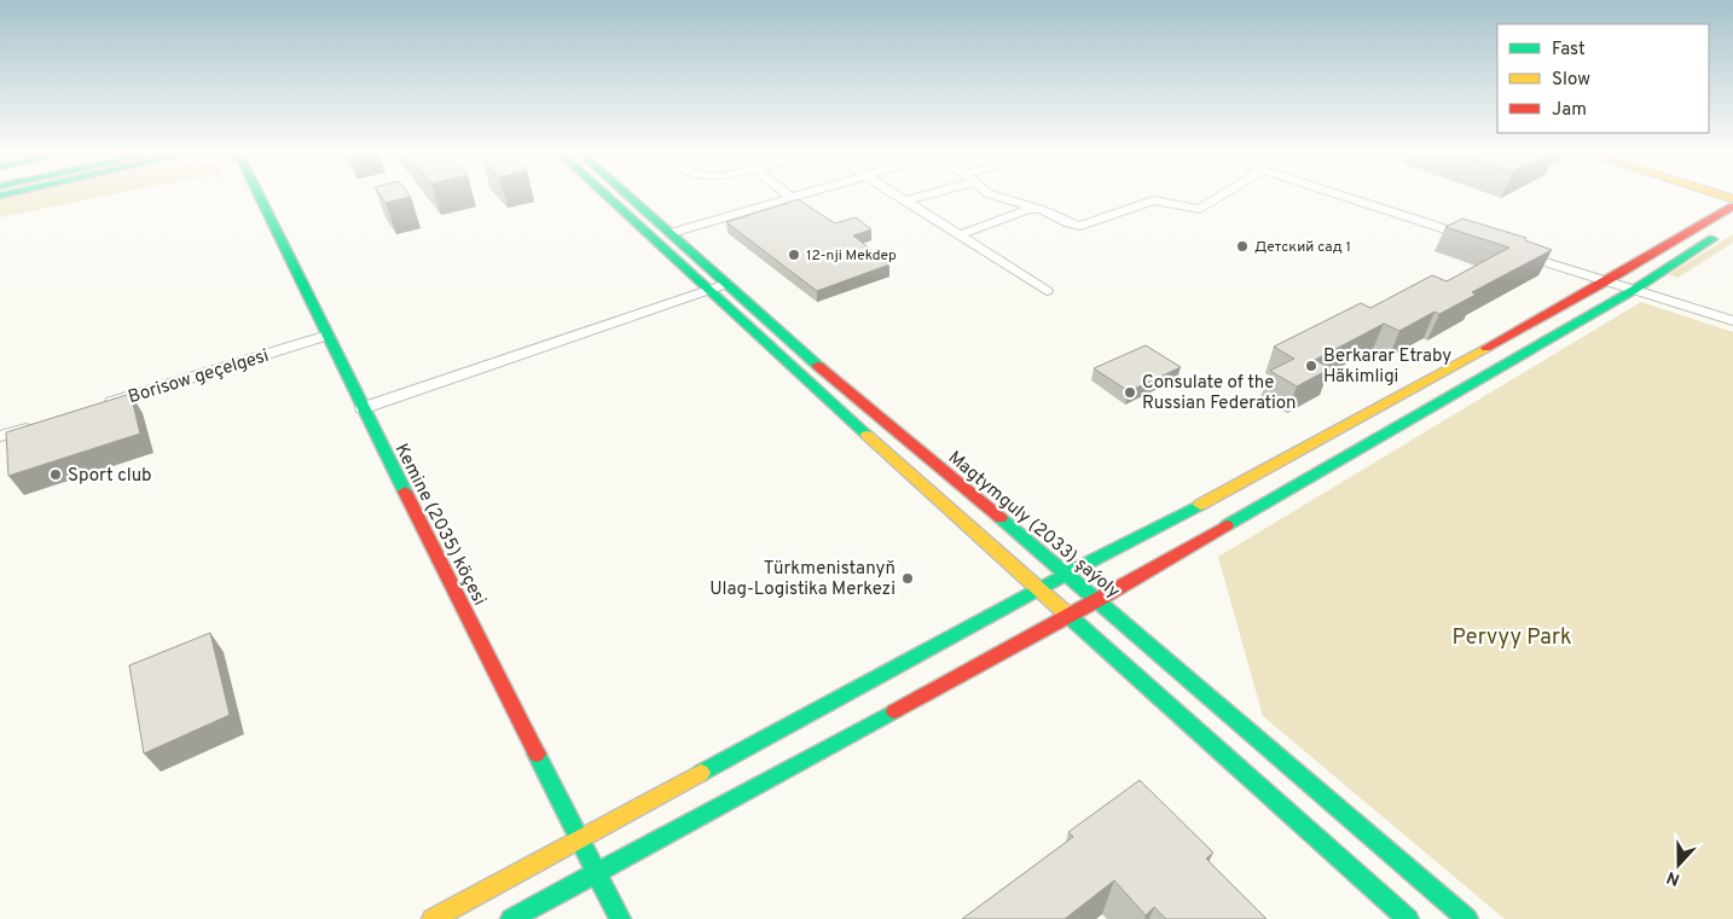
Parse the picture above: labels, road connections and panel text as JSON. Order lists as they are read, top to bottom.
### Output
{
  "streets": {
    "main road": ["Kemine (2035) köçesi", "Magtymguly (2033) şaýoly"],
    "street": ["Borisow geçelgesi"]
  },
  "crossings": [
    ["Borisow geçelgesi", "Kemine (2035) köçesi"]
  ],
  "parks": ["Pervyy Park"],
  "places": [
    "Детский сад 1",
    "12-nji Mekdep",
    "Berkarar Etraby Häkimligi",
    "Consulate of the Russian Federation",
    "Sport club",
    "Türkmenistanyň Ulag-Logistika Merkezi"
  ],
  "legend": ["Fast", "Slow", "Jam"],
  "north": "bottom"
}
